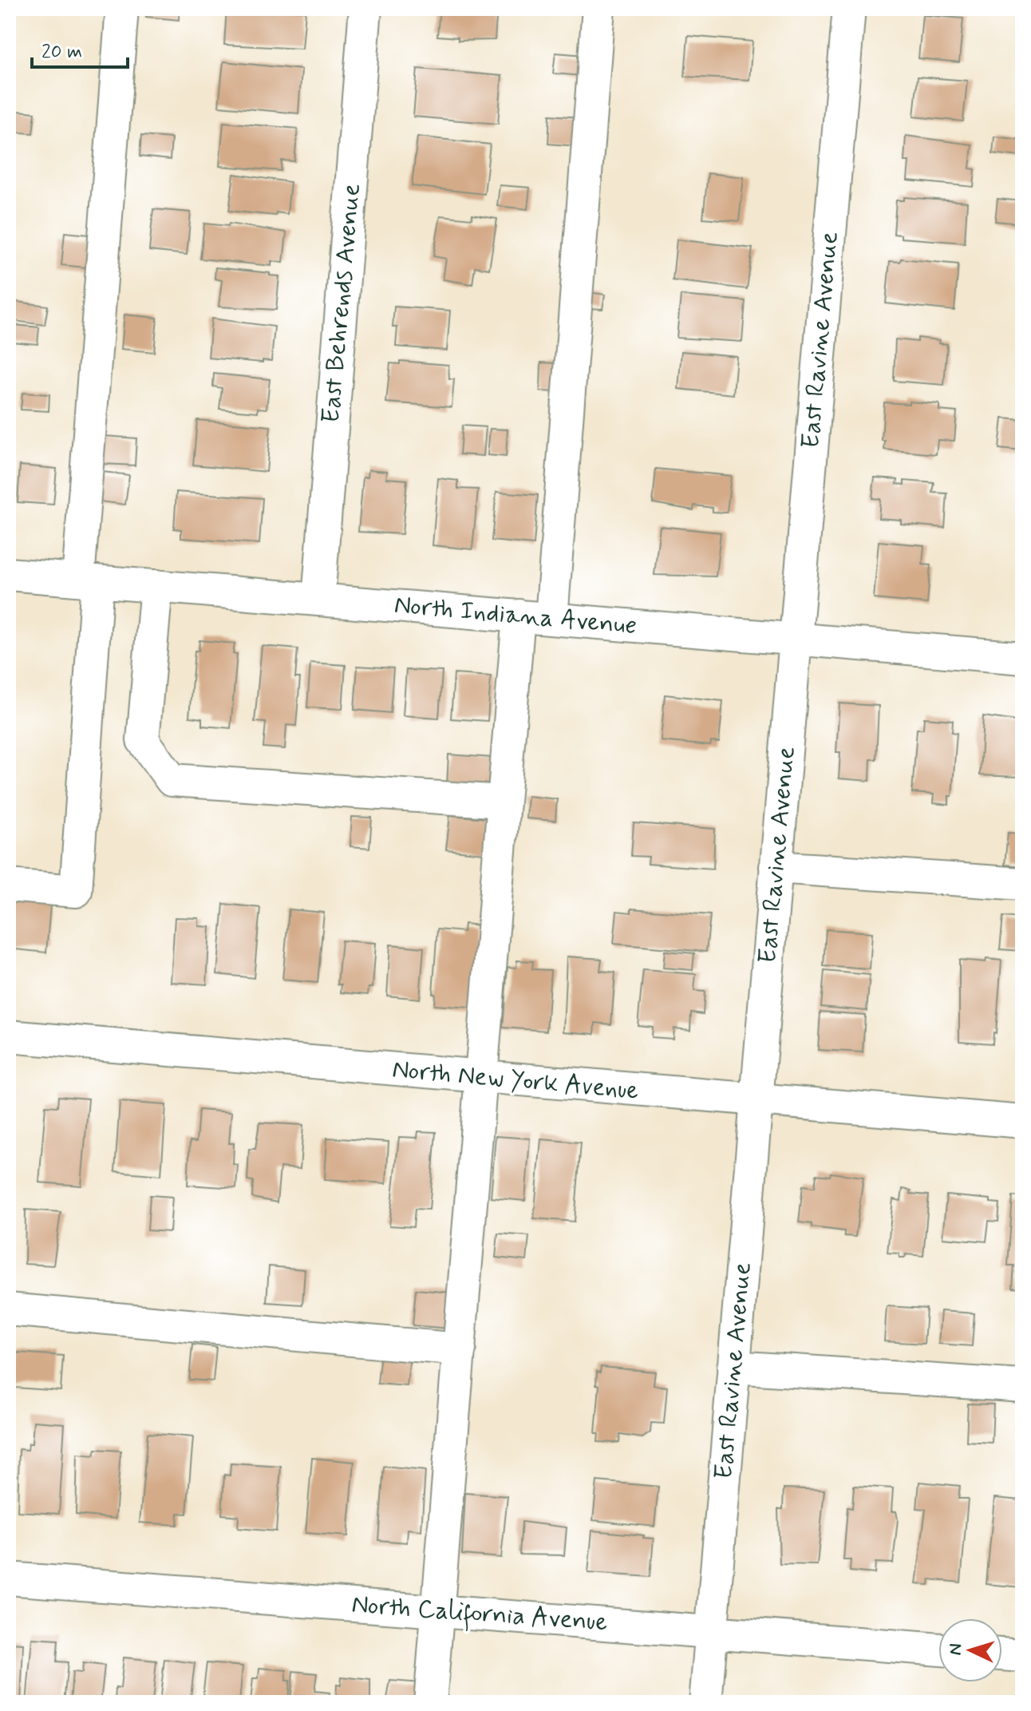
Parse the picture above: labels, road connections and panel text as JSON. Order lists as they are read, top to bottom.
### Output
{
  "streets": {
    "street": [
      "East Behrends Avenue",
      "East Ravine Avenue",
      "North Indiana Avenue",
      "North New York Avenue",
      "North California Avenue"
    ]
  },
  "crossings": [
    ["East Behrends Avenue", "North Indiana Avenue"],
    ["East Ravine Avenue", "North Indiana Avenue"],
    ["East Ravine Avenue", "North New York Avenue"],
    ["East Ravine Avenue", "North California Avenue"]
  ],
  "scale_bar": "20 m",
  "north": "left"
}
